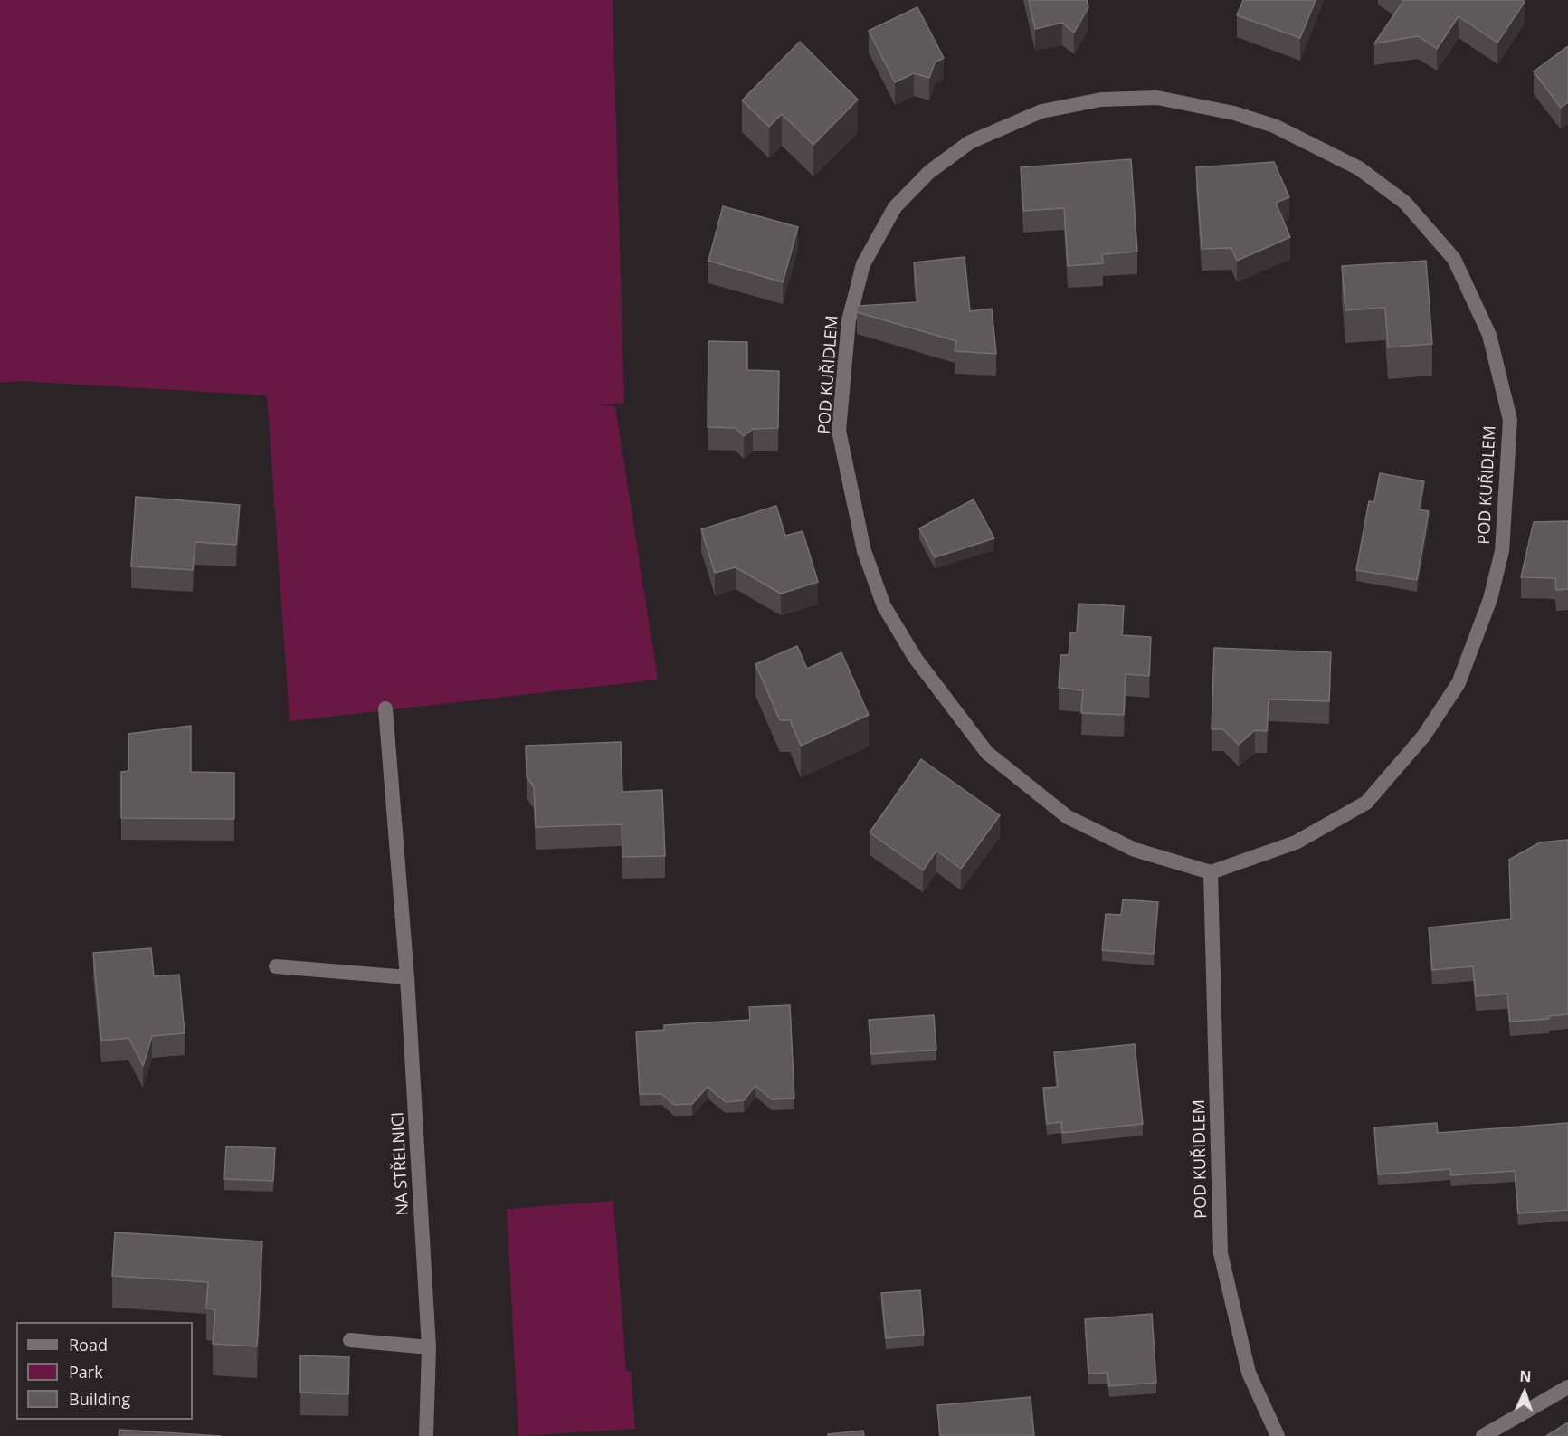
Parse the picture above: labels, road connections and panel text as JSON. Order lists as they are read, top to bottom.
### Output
{
  "streets": {
    "street": ["POD KUŘIDLEM", "NA STŘELNICI"]
  },
  "legend": ["Road", "Park", "Building"],
  "north": "top"
}
